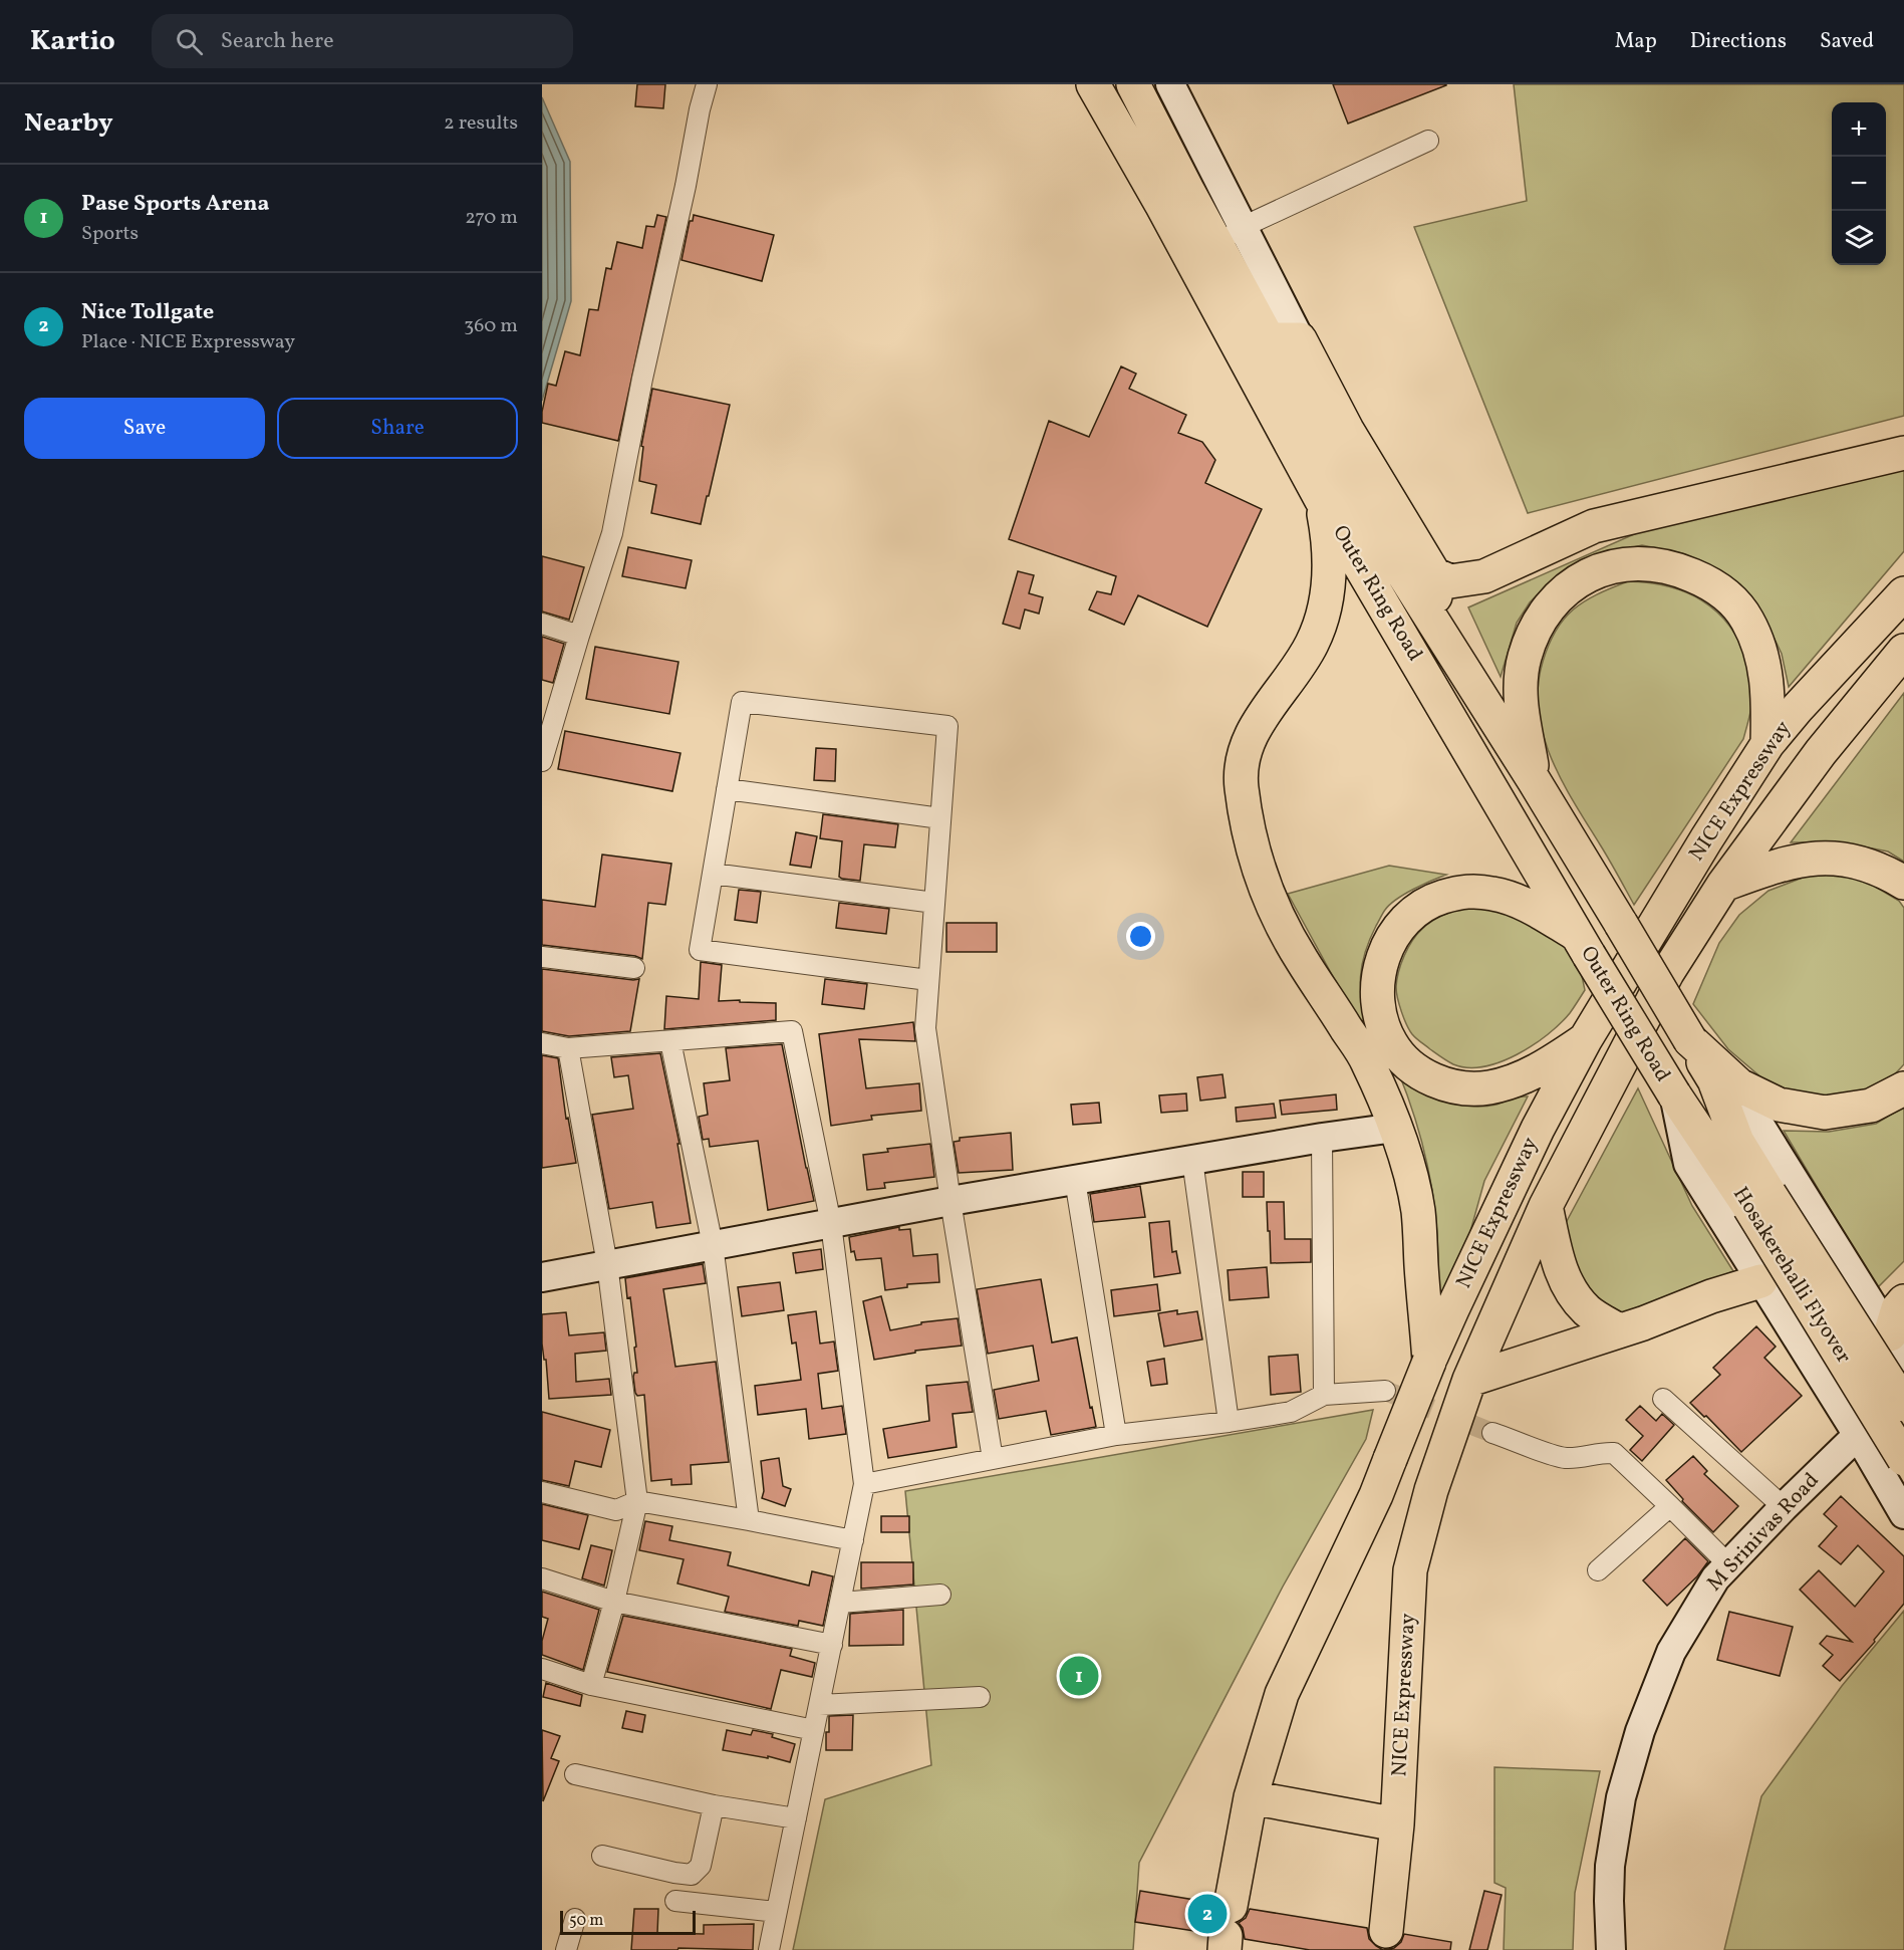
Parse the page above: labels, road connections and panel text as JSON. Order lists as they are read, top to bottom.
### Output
{
  "streets": {
    "highway": ["Outer Ring Road", "NICE Expressway", "Hosakerehalli Flyover"],
    "street": ["M Srinivas Road"]
  },
  "crossings": [
    ["Outer Ring Road", "Hosakerehalli Flyover"]
  ],
  "scale_bar": "50 m",
  "page": {
    "header": "Kartio",
    "search": "Search here",
    "nav": ["Map", "Directions", "Saved"],
    "heading": ["Nearby", "2 results"],
    "map_buttons": ["+", "−"],
    "list": [
      {
        "mark": "1",
        "name": "Pase Sports Arena",
        "note": "Sports",
        "value": "270 m"
      },
      {
        "mark": "2",
        "name": "Nice Tollgate",
        "note": "Place · NICE Expressway",
        "value": "360 m"
      }
    ],
    "buttons": ["Save", "Share"],
    "pins": ["1", "2"],
    "scale": "50 m"
  }
}
